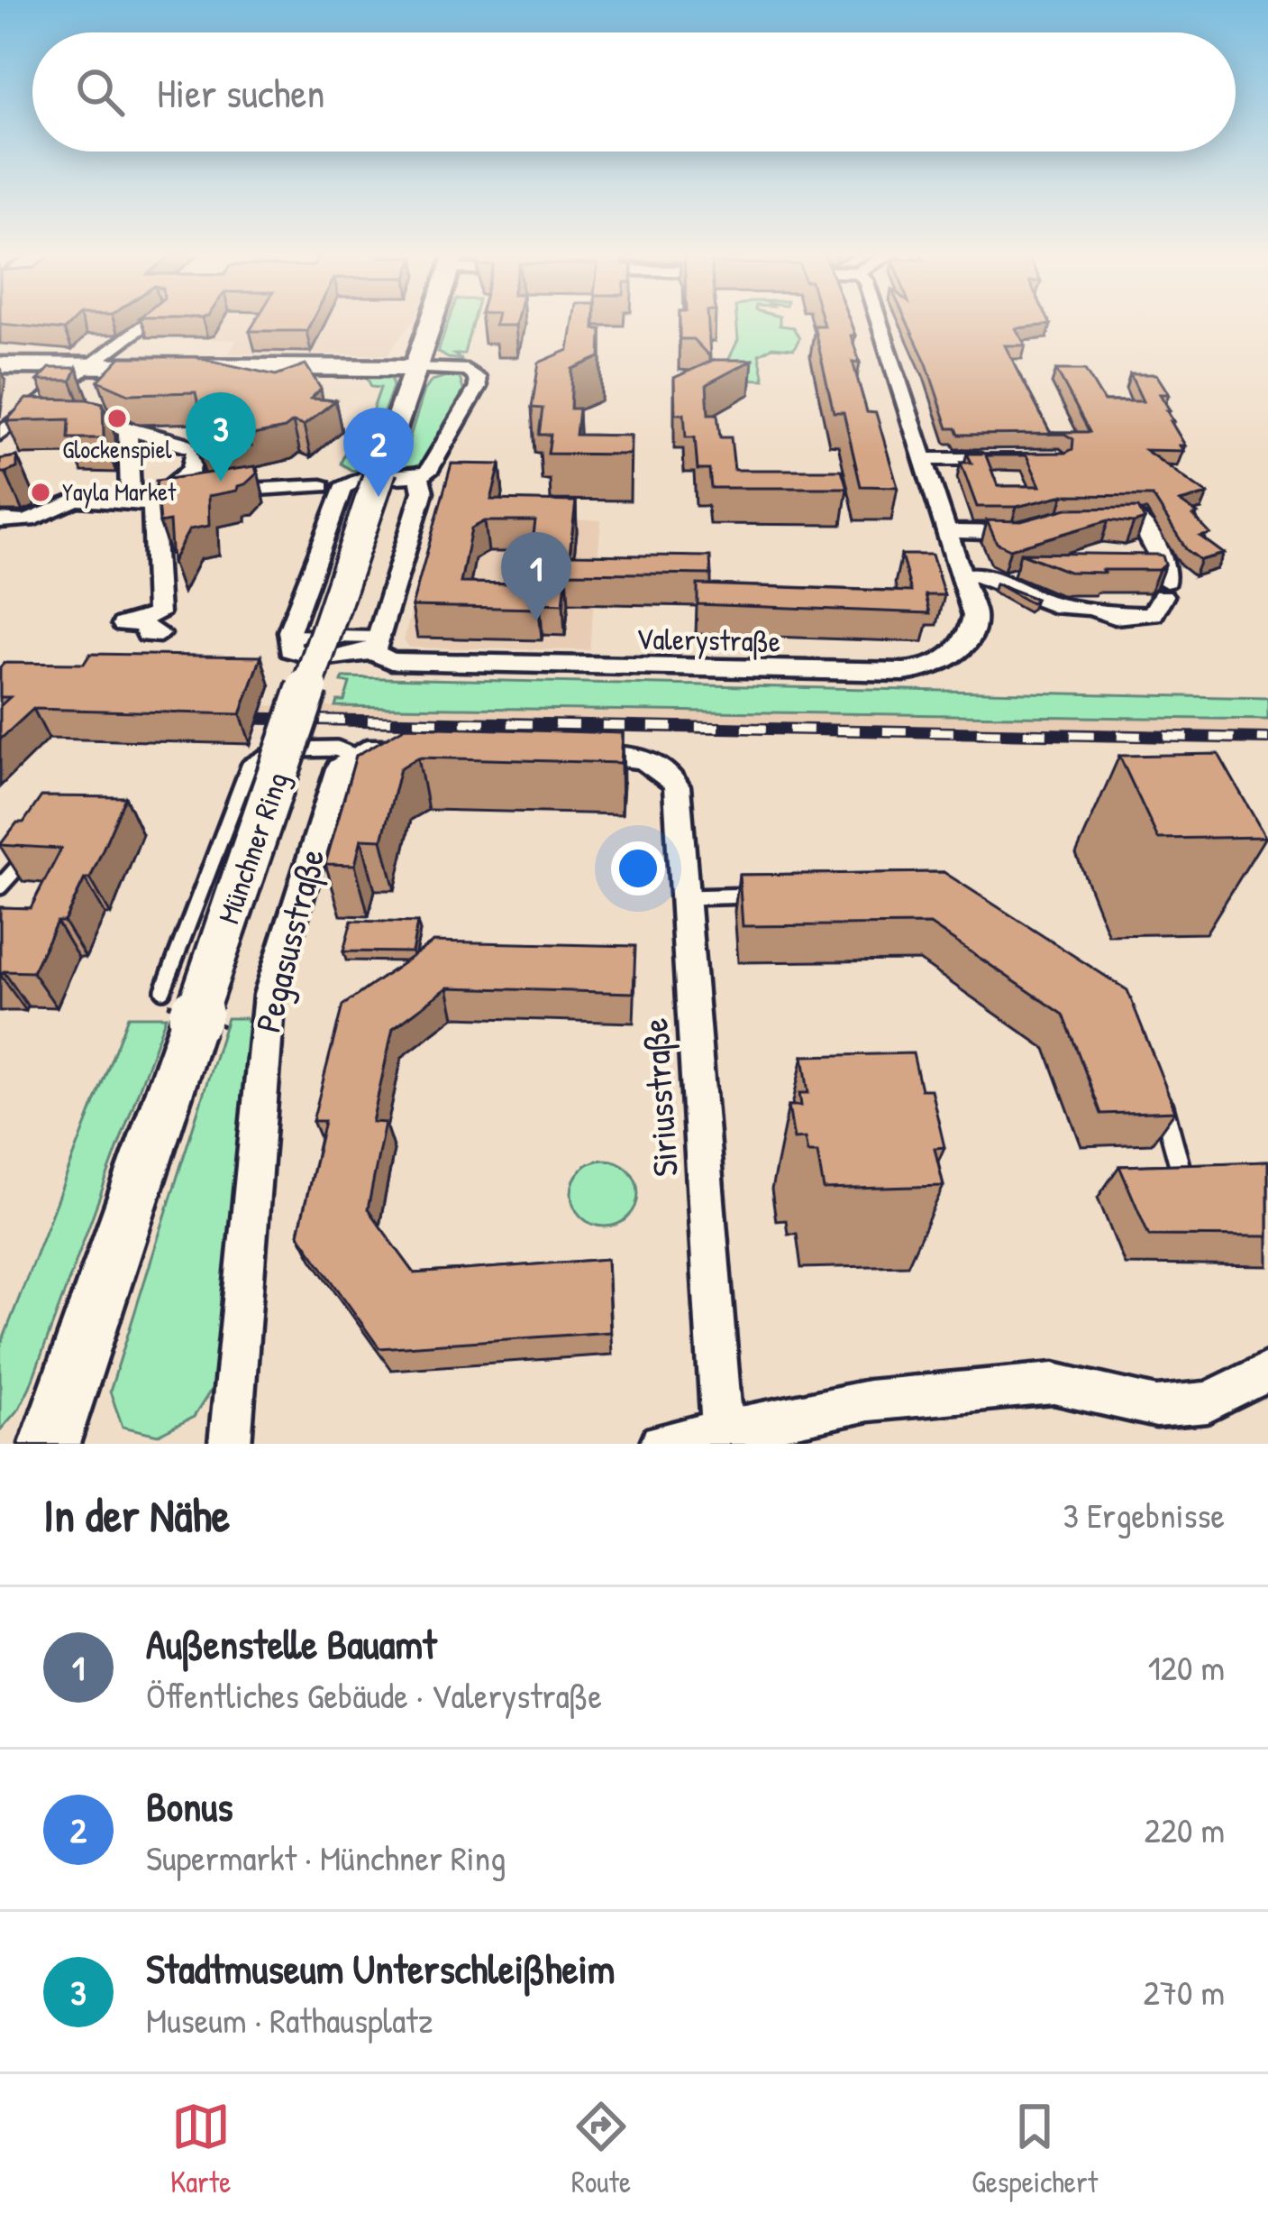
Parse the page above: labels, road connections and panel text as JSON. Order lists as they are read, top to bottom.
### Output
{
  "streets": {
    "main road": ["Münchner Ring"],
    "street": ["Valerystraße", "Pegasusstraße", "Siriusstraße"]
  },
  "places": ["Glockenspiel", "Yayla Market"],
  "page": {
    "search": "Hier suchen",
    "pins": ["3", "2", "1"],
    "heading": ["In der Nähe", "3 Ergebnisse"],
    "list": [
      {
        "mark": "1",
        "name": "Außenstelle Bauamt",
        "note": "Öffentliches Gebäude · Valerystraße",
        "value": "120 m"
      },
      {
        "mark": "2",
        "name": "Bonus",
        "note": "Supermarkt · Münchner Ring",
        "value": "220 m"
      },
      {
        "mark": "3",
        "name": "Stadtmuseum Unterschleißheim",
        "note": "Museum · Rathausplatz",
        "value": "270 m"
      }
    ],
    "nav": ["Karte", "Route", "Gespeichert"]
  }
}
